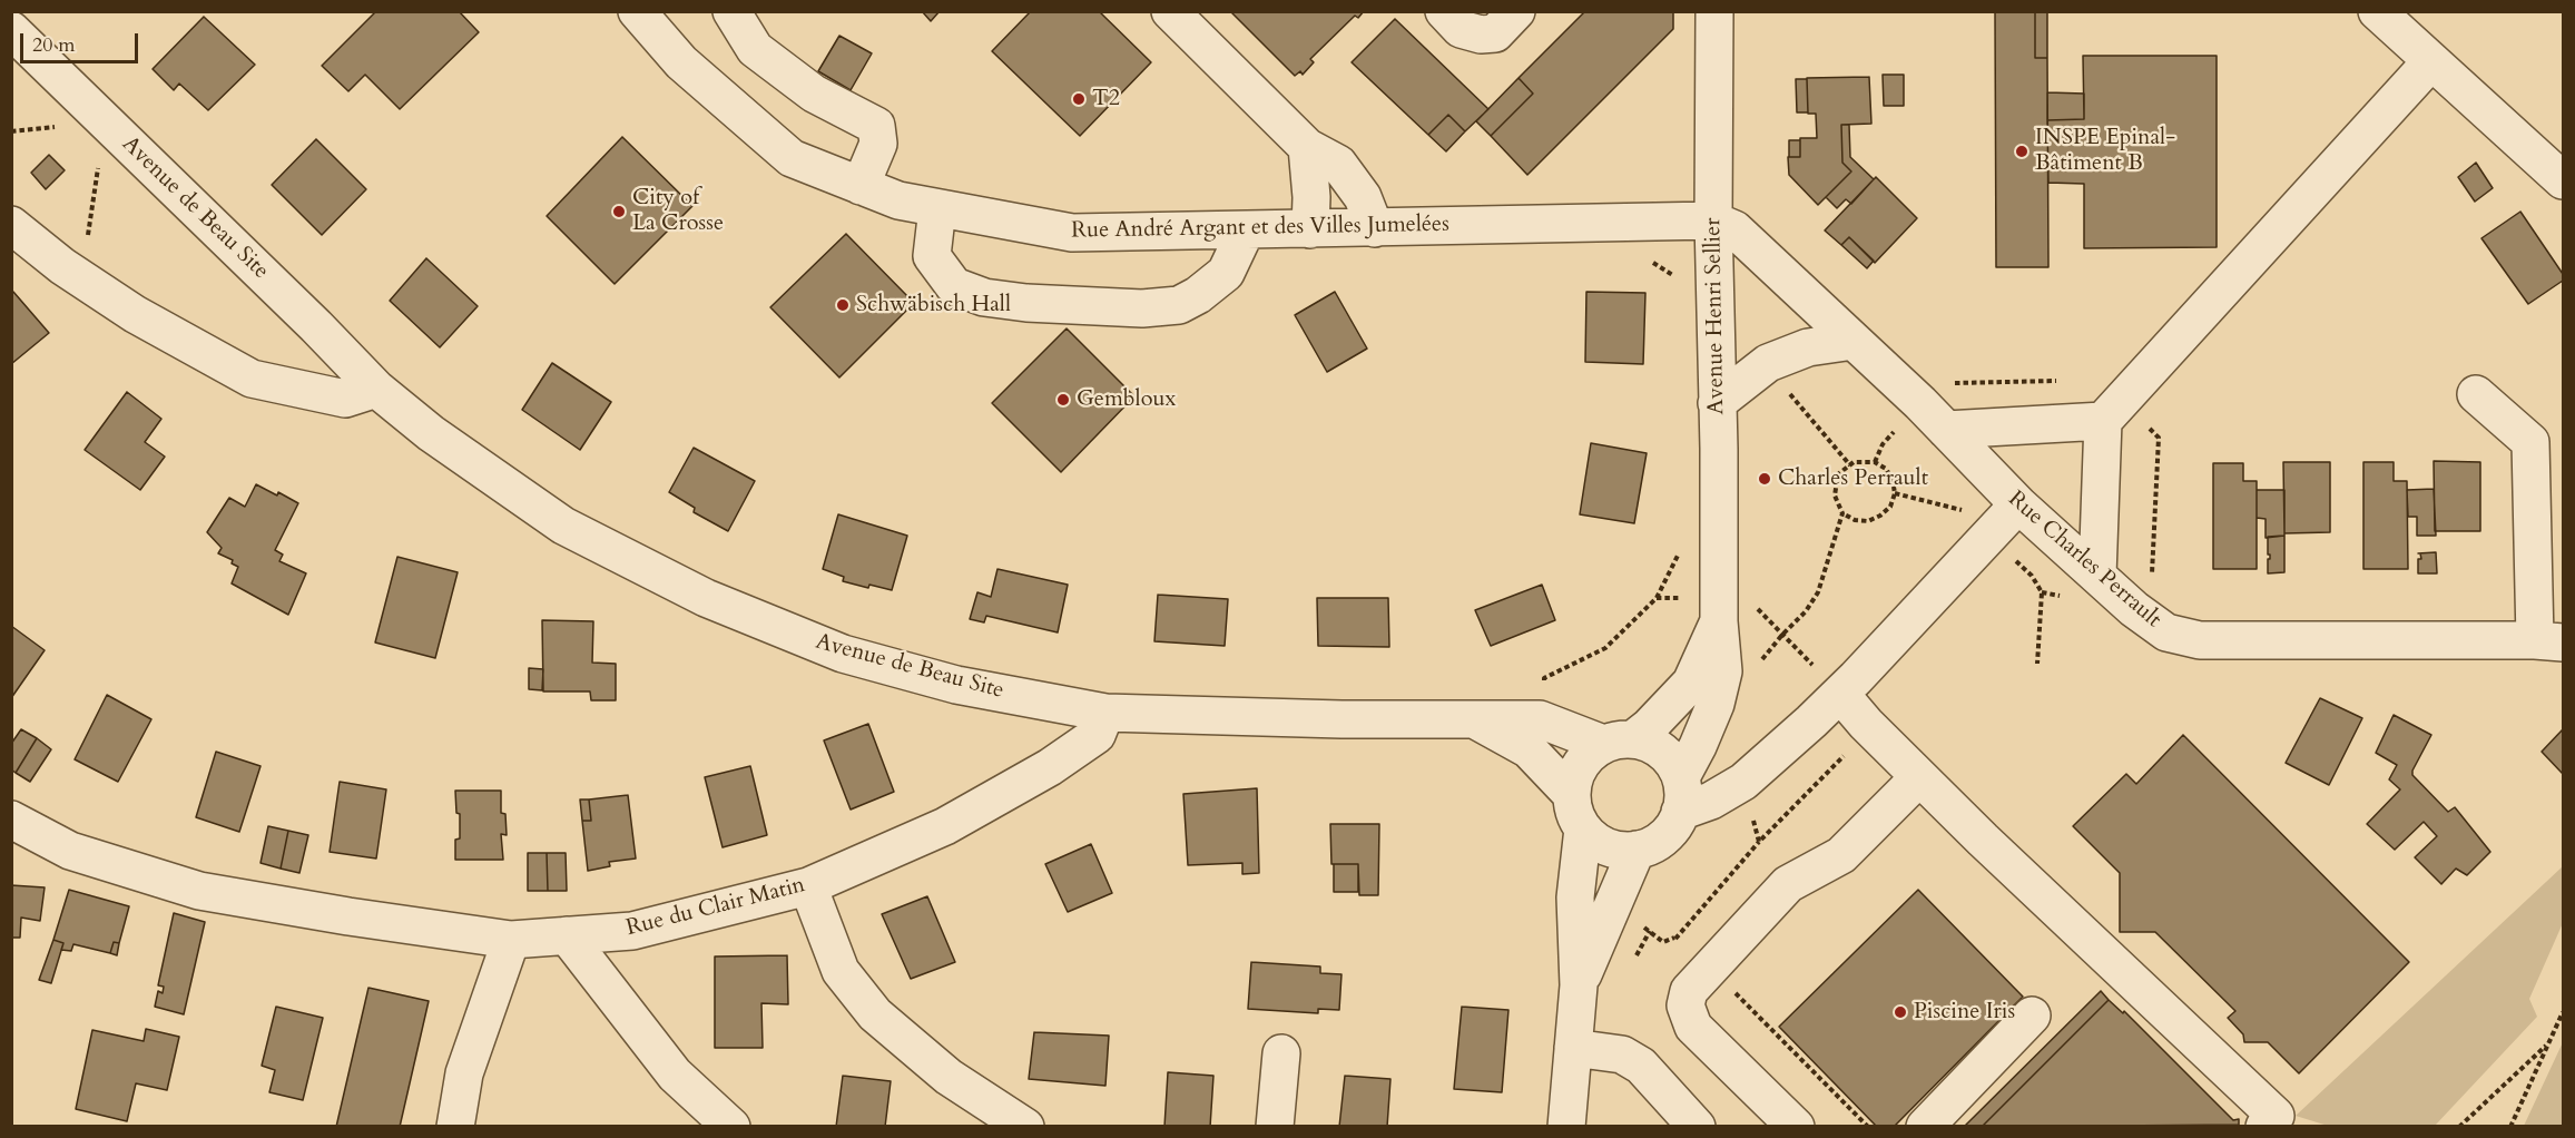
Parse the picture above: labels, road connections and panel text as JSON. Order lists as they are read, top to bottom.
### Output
{
  "streets": {
    "street": [
      "Avenue de Beau Site",
      "Rue André Argant et des Villes Jumelées",
      "Avenue Henri Sellier",
      "Rue Charles Perrault",
      "Rue du Clair Matin"
    ]
  },
  "crossings": [
    ["Avenue de Beau Site", "Avenue Henri Sellier"],
    ["Avenue de Beau Site", "Rue du Clair Matin"],
    ["Rue André Argant et des Villes Jumelées", "Avenue Henri Sellier"],
    ["Rue André Argant et des Villes Jumelées", "Rue Charles Perrault"],
    ["Avenue Henri Sellier", "Rue Charles Perrault"]
  ],
  "places": [
    "T2",
    "INSPE Epinal- Bâtiment B",
    "City of La Crosse",
    "Schwäbisch Hall",
    "Gembloux",
    "Charles Perrault",
    "Piscine Iris"
  ],
  "scale_bar": "20 m"
}
